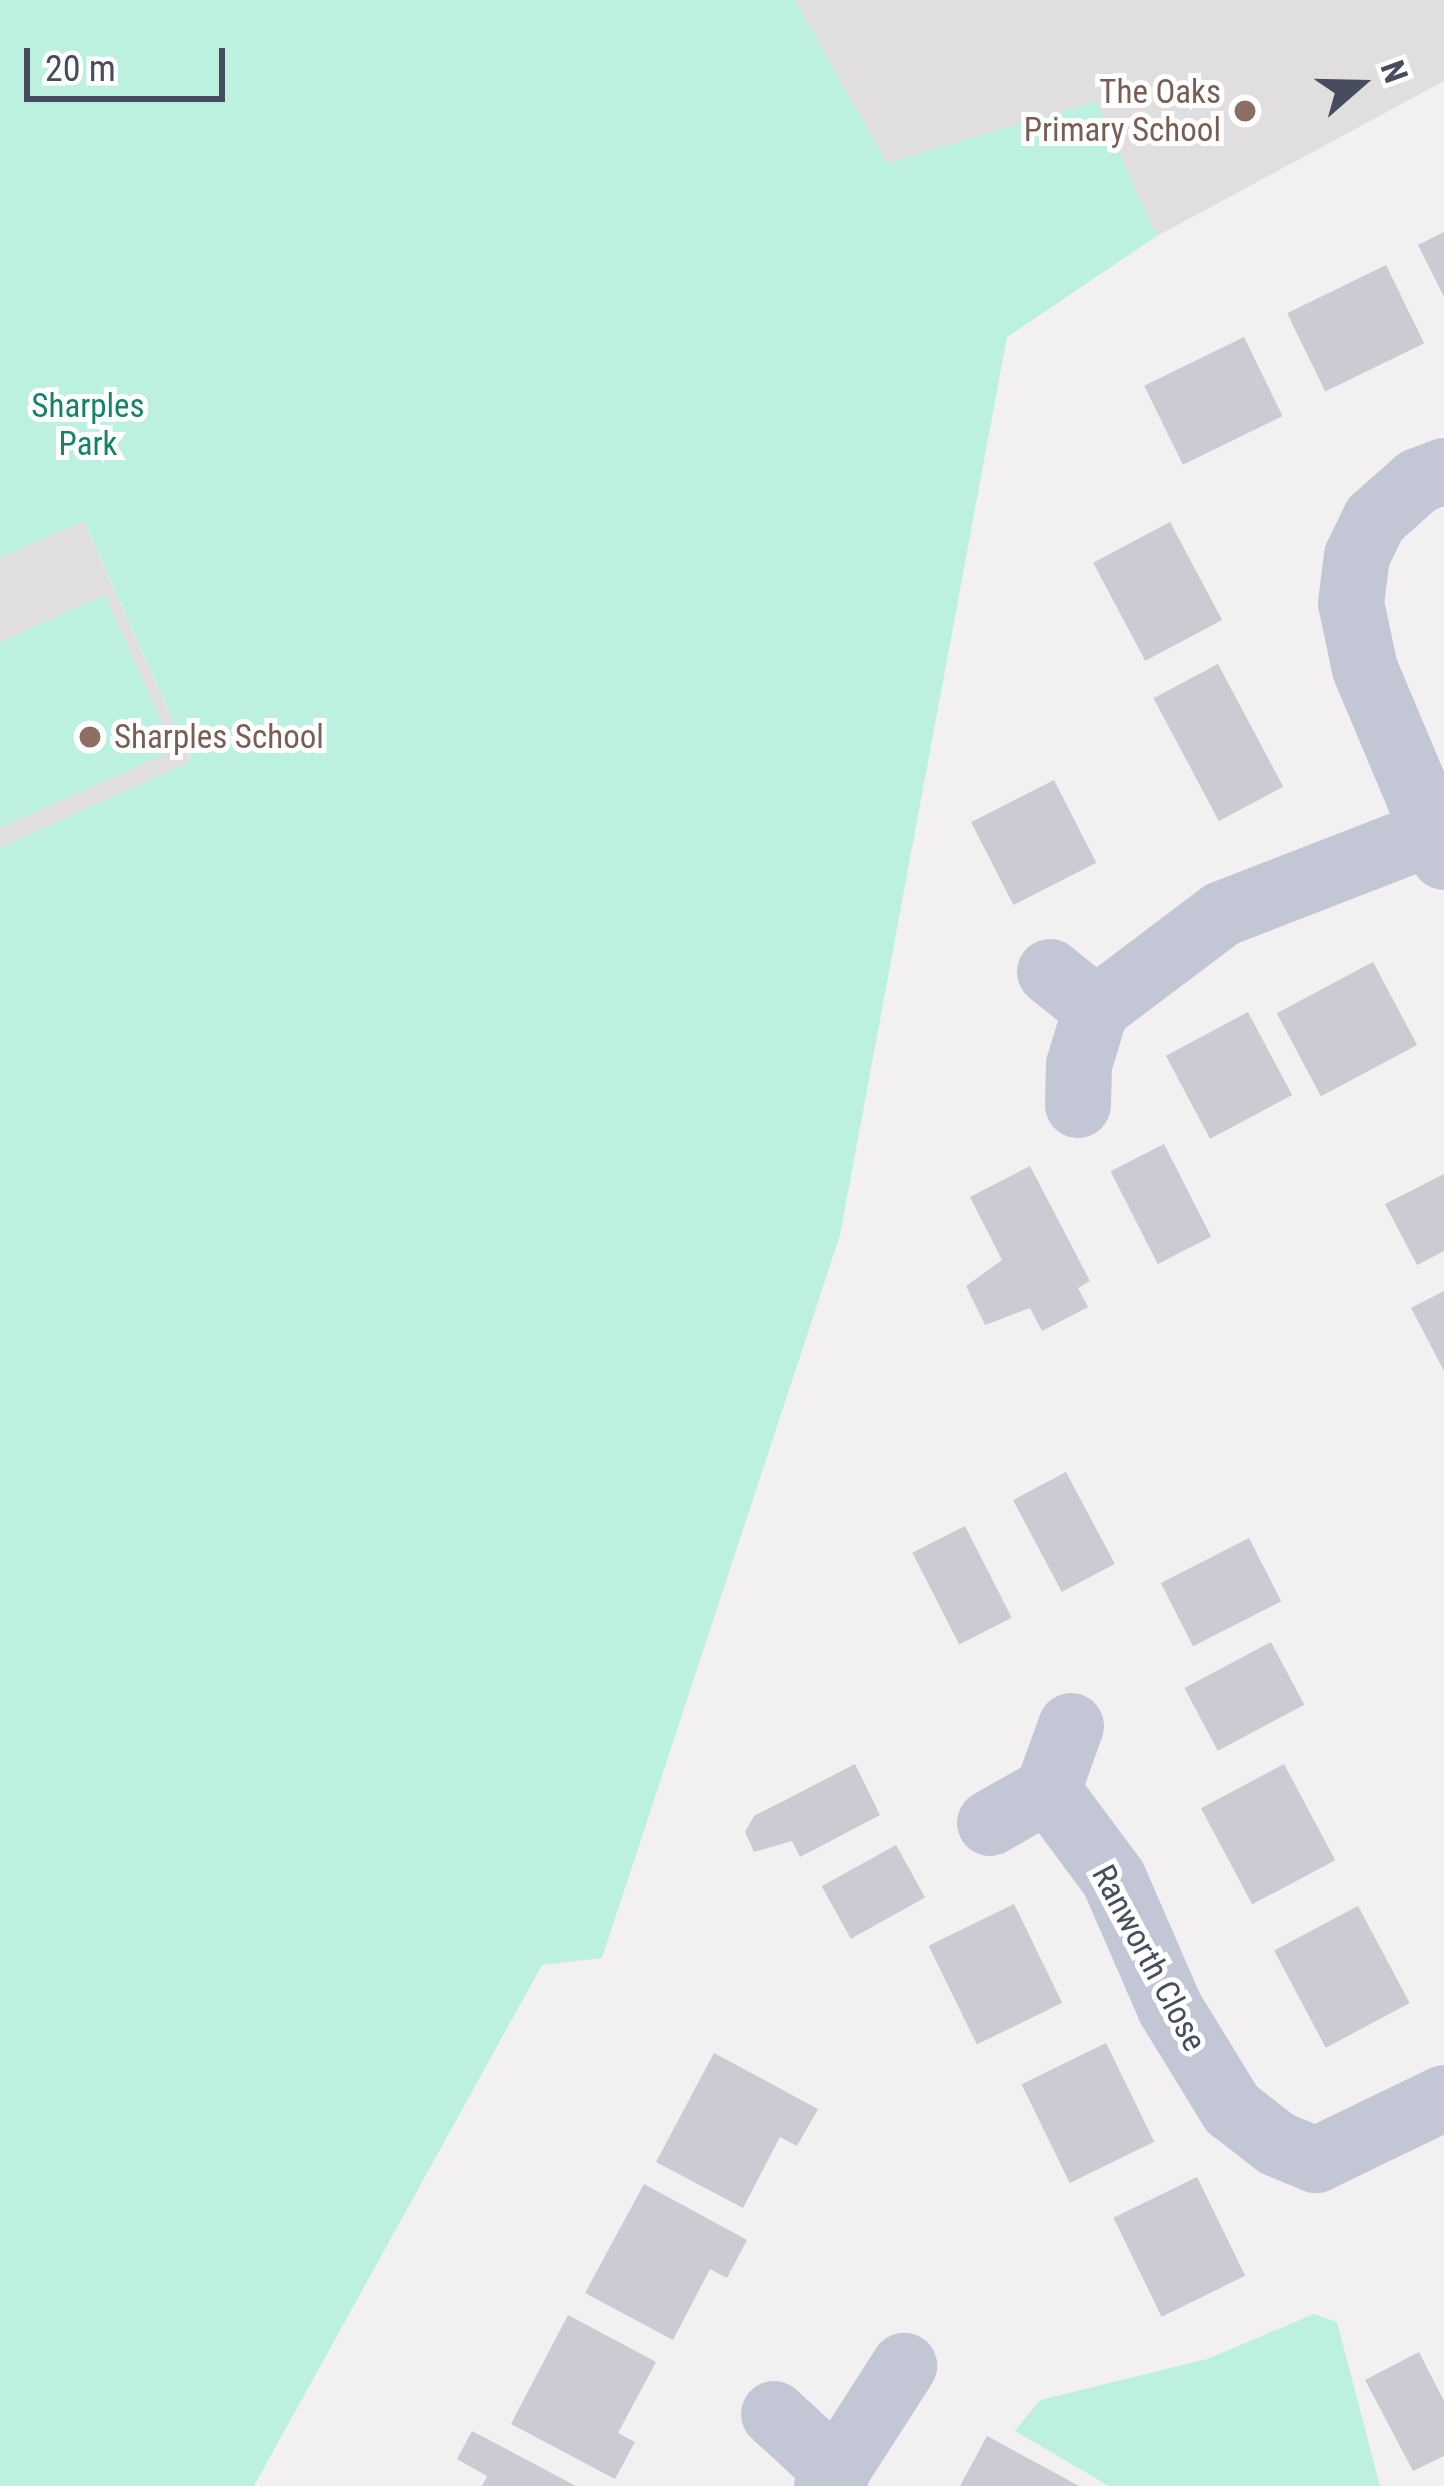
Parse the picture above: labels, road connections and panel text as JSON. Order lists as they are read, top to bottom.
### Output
{
  "streets": {
    "street": ["Ranworth Close"]
  },
  "parks": ["Sharples Park"],
  "places": ["The Oaks Primary School", "Sharples School"],
  "scale_bar": "20 m",
  "north": "right"
}
